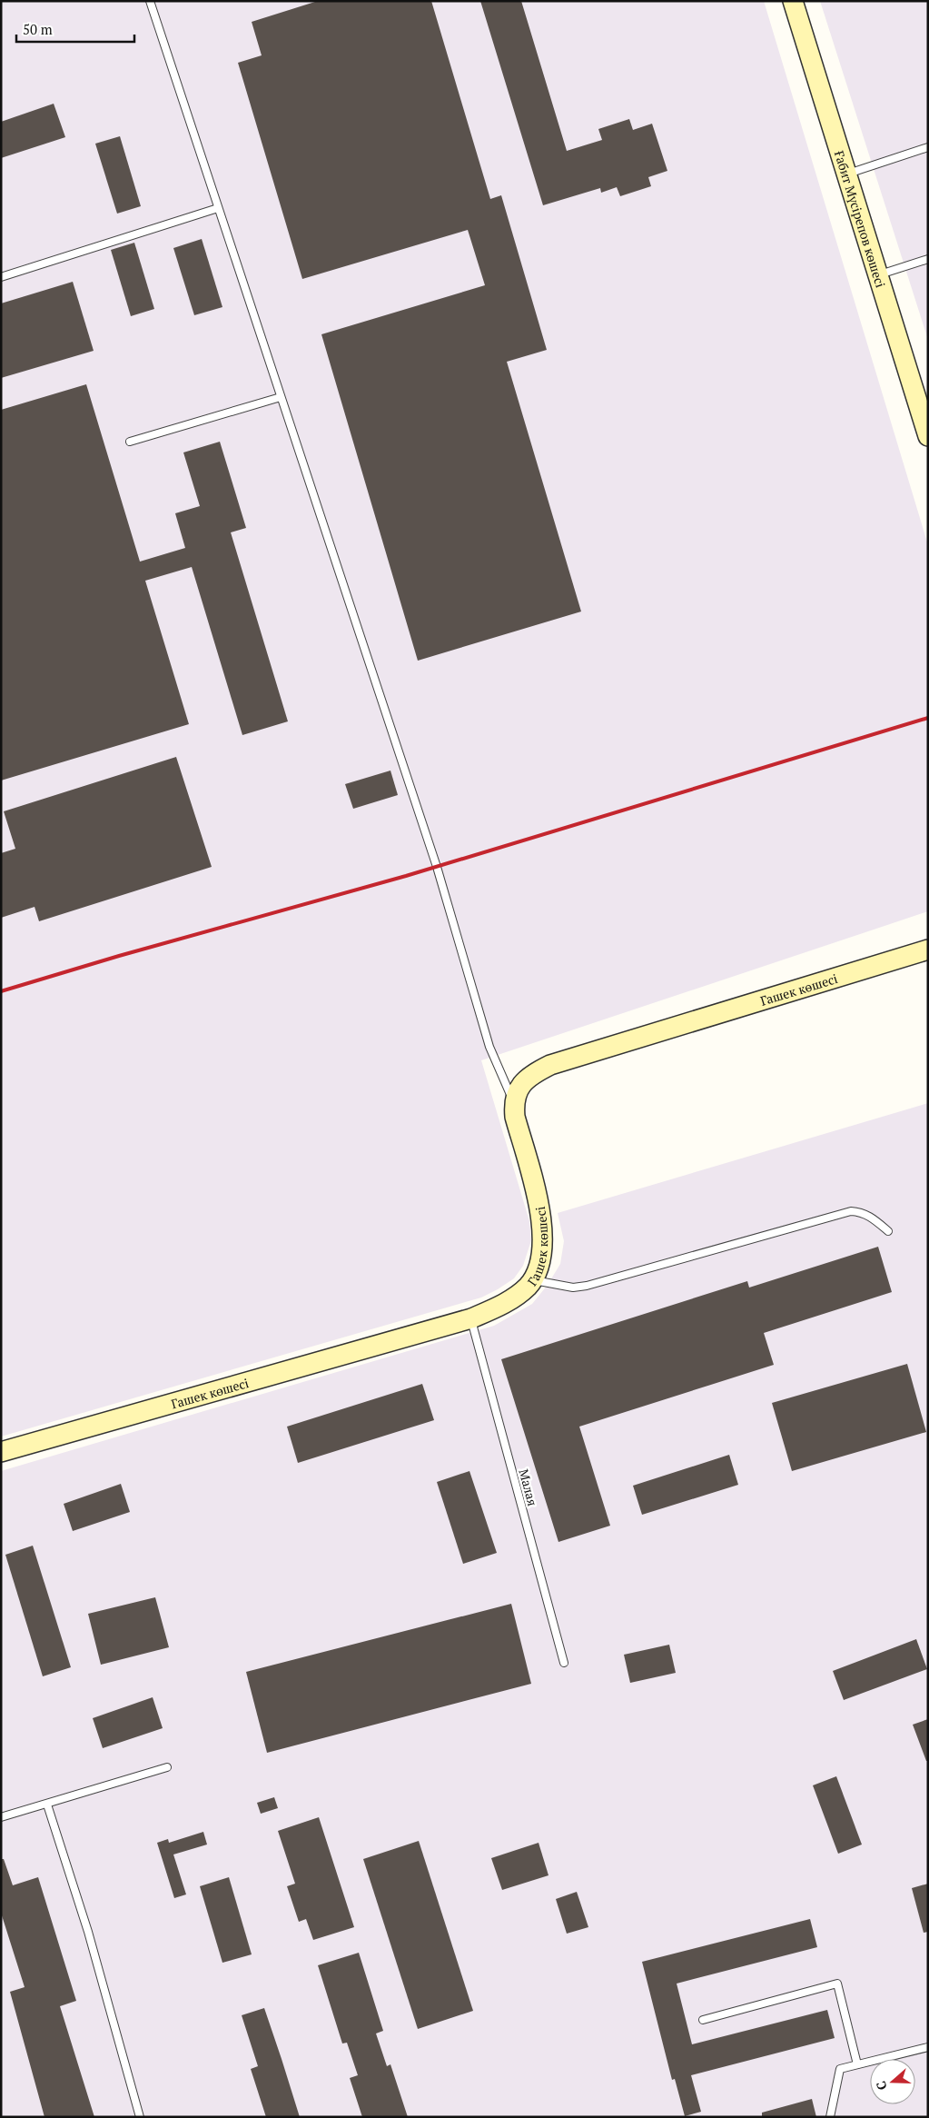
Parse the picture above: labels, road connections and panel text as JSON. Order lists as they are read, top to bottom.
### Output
{
  "streets": {
    "street": ["Ғабит Мүсірепов көшесі", "Гашек көшесі"],
    "lane": ["Малая"]
  },
  "crossings": [
    ["Гашек көшесі", "Малая"]
  ],
  "scale_bar": "50 m",
  "north": "left"
}
